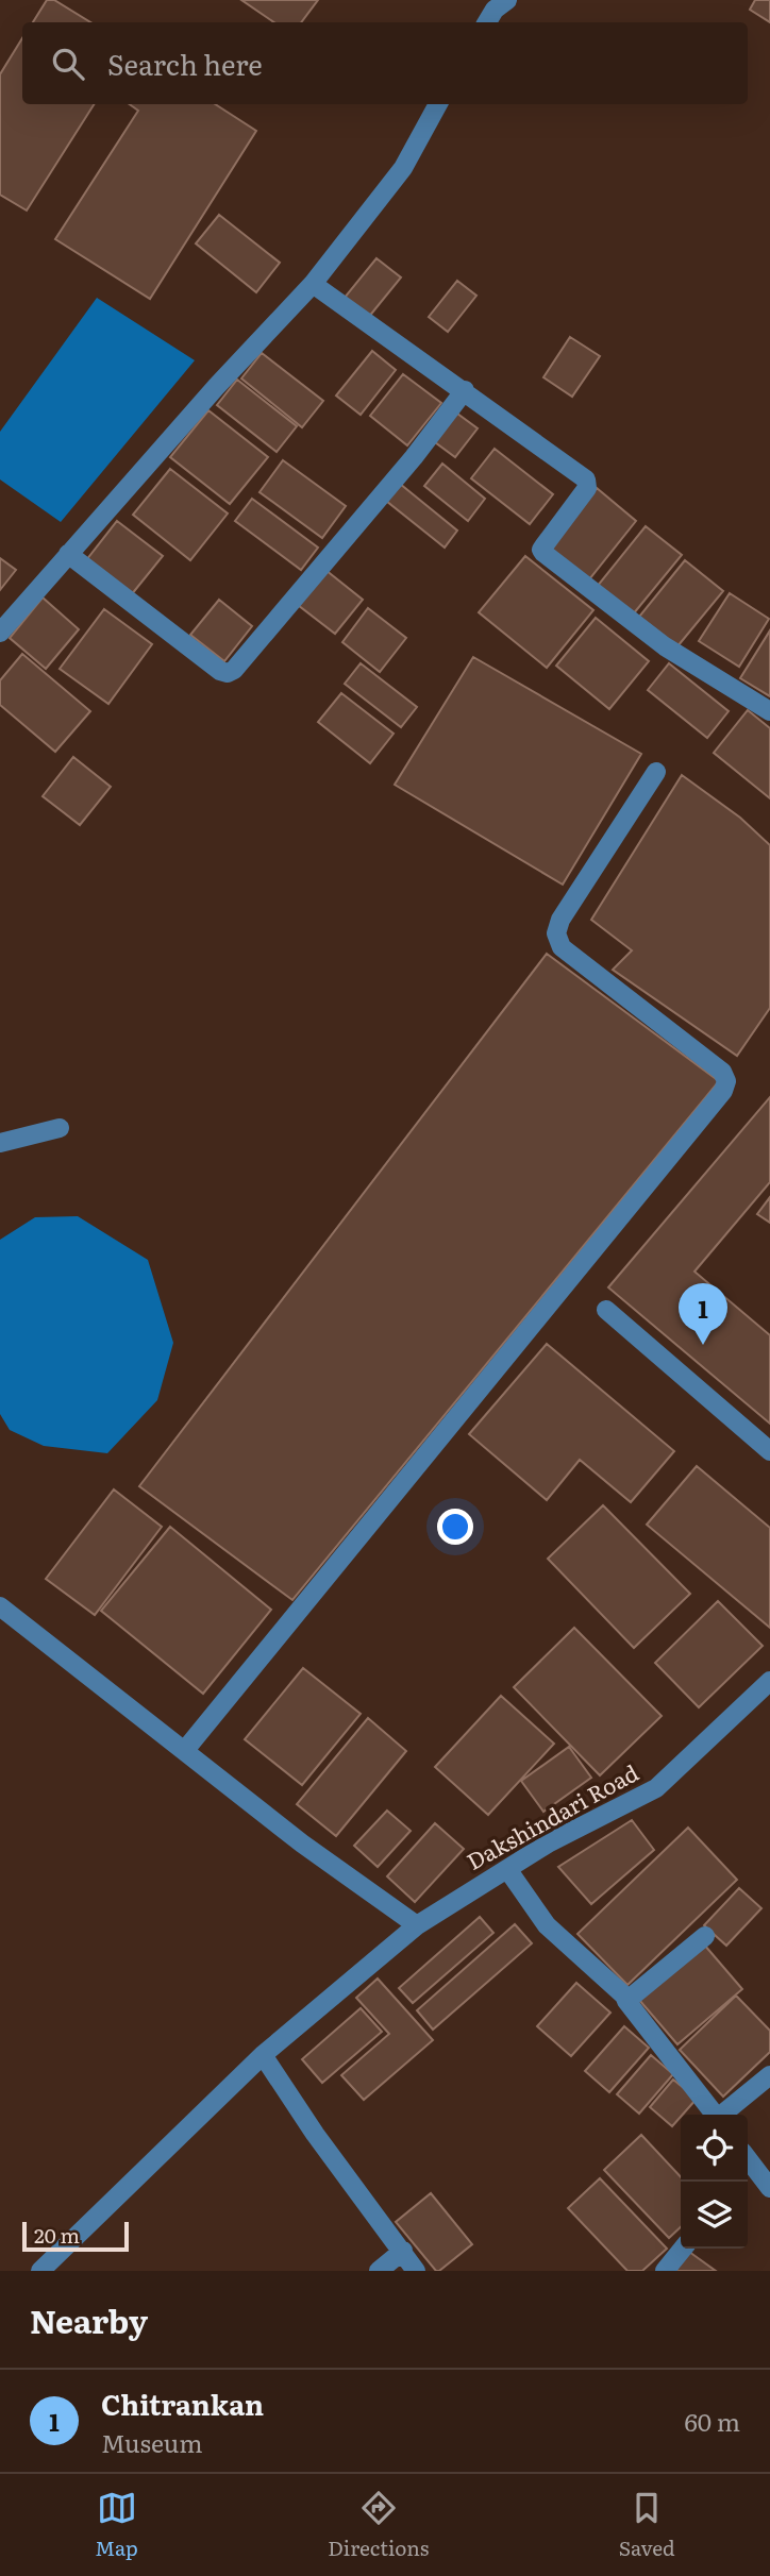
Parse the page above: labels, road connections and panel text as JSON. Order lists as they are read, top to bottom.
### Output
{
  "streets": {
    "street": ["Dakshindari Road"]
  },
  "scale_bar": "20 m",
  "page": {
    "search": "Search here",
    "pins": "1",
    "scale": "20 m",
    "heading": "Nearby",
    "list": [
      {
        "mark": "1",
        "name": "Chitrankan",
        "note": "Museum",
        "value": "60 m"
      }
    ],
    "nav": ["Map", "Directions", "Saved"]
  }
}
